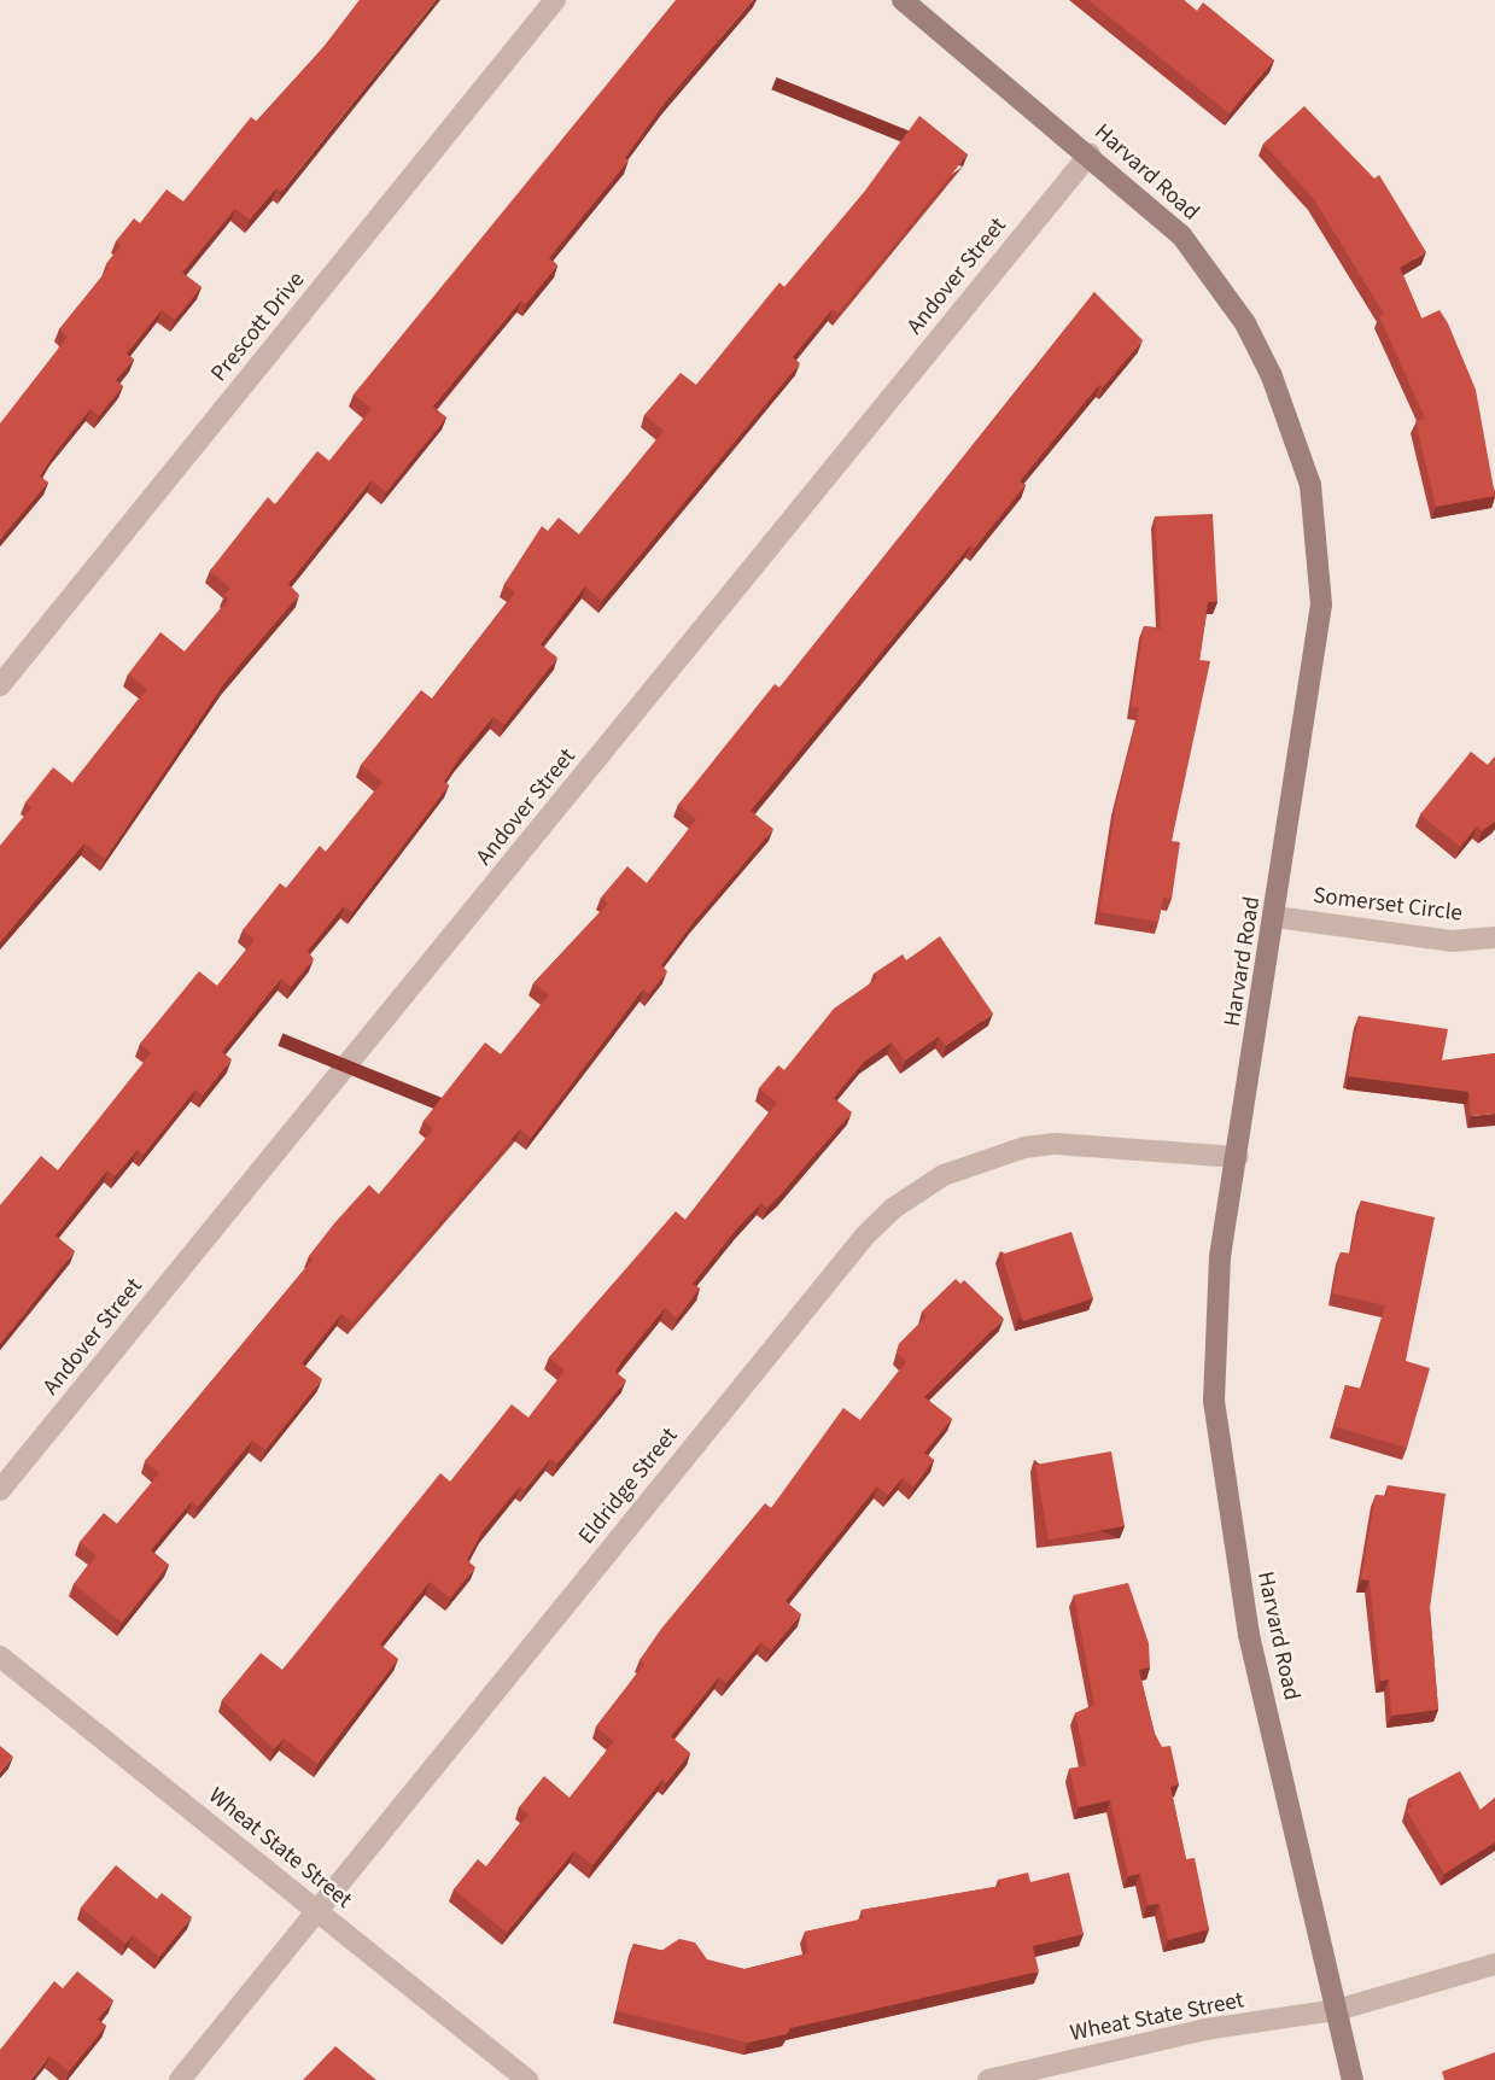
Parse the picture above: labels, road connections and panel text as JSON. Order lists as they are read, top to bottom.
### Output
{
  "streets": {
    "street": [
      "Harvard Road",
      "Andover Street",
      "Prescott Drive",
      "Somerset Circle",
      "Eldridge Street",
      "Wheat State Street"
    ]
  },
  "crossings": [
    ["Harvard Road", "Andover Street"],
    ["Harvard Road", "Somerset Circle"],
    ["Harvard Road", "Eldridge Street"],
    ["Harvard Road", "Wheat State Street"],
    ["Eldridge Street", "Wheat State Street"]
  ]
}
